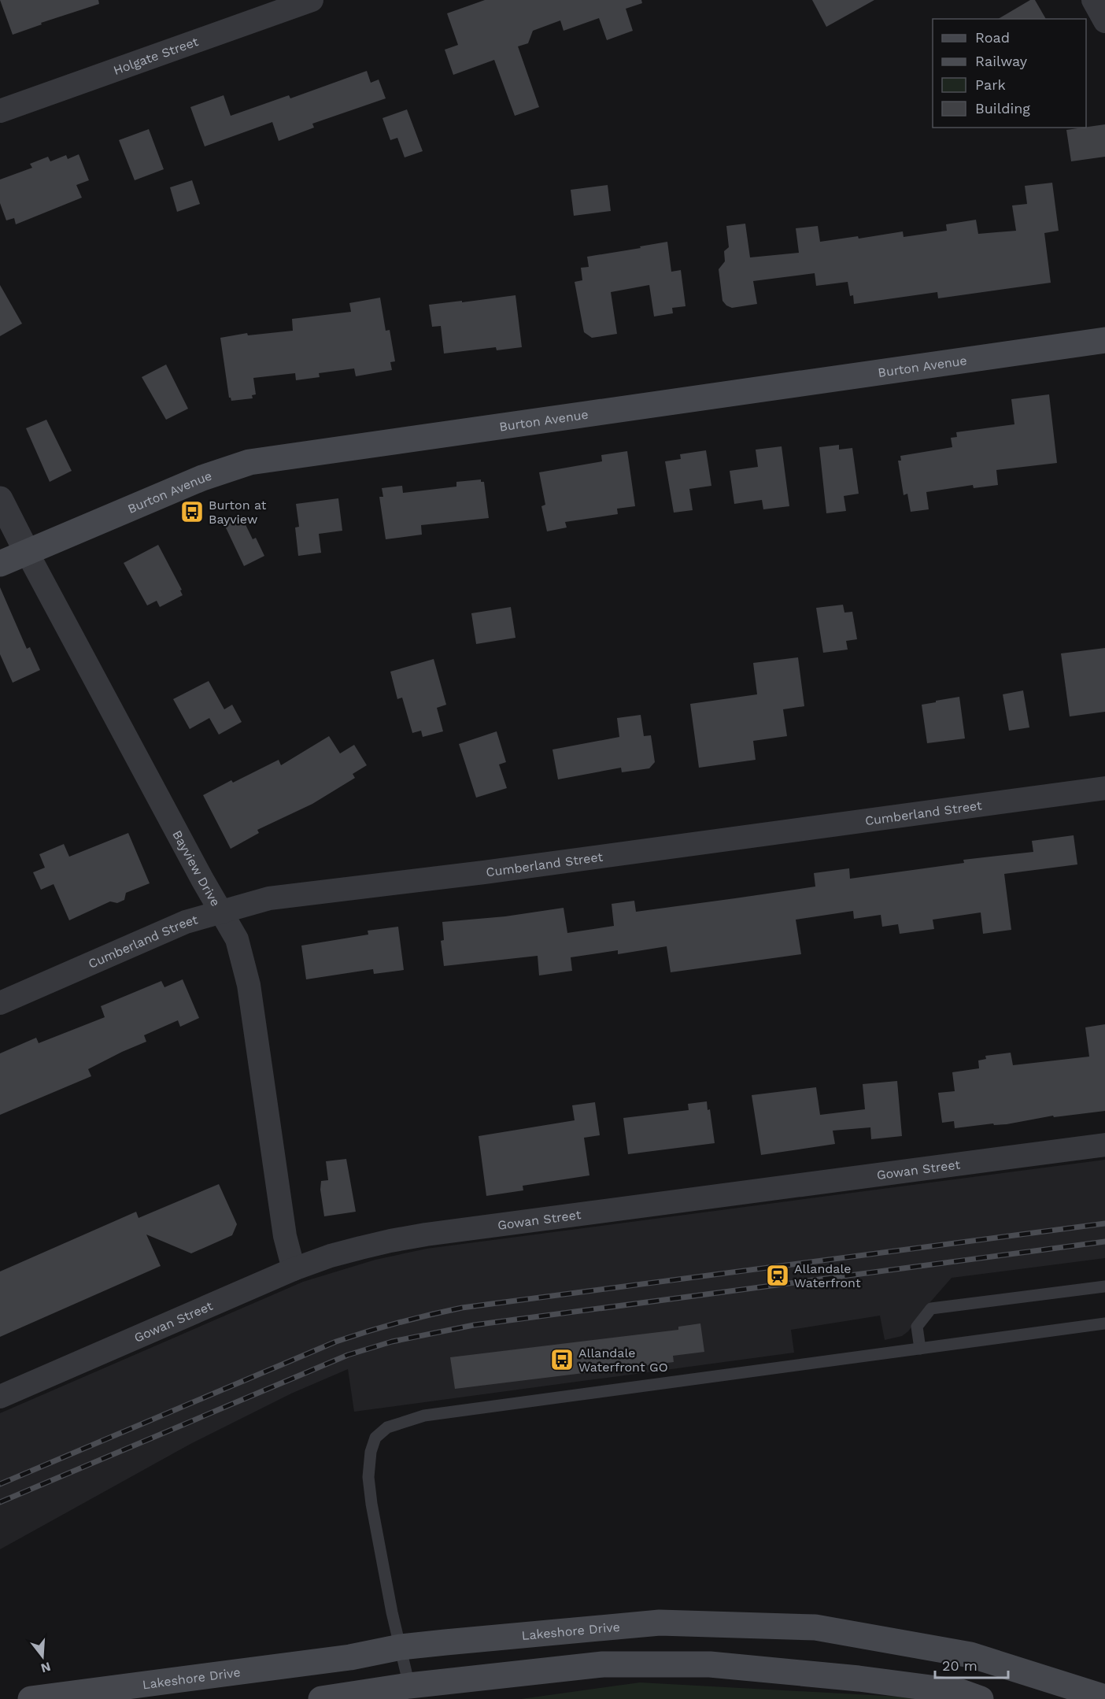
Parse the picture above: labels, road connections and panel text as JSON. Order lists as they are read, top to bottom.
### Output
{
  "streets": {
    "main road": ["Burton Avenue", "Lakeshore Drive"],
    "street": [
      "Holgate Street",
      "Cumberland Street",
      "Bayview Drive",
      "Gowan Street"
    ]
  },
  "crossings": [
    ["Burton Avenue", "Bayview Drive"],
    ["Cumberland Street", "Bayview Drive"],
    ["Bayview Drive", "Gowan Street"]
  ],
  "places": {
    "bus stop": ["Burton at Bayview", "Allandale Waterfront GO"],
    "station": ["Allandale Waterfront"]
  },
  "legend": [
    "Road",
    "Railway",
    "Park",
    "Building"
  ],
  "scale_bar": "20 m",
  "north": "bottom"
}
